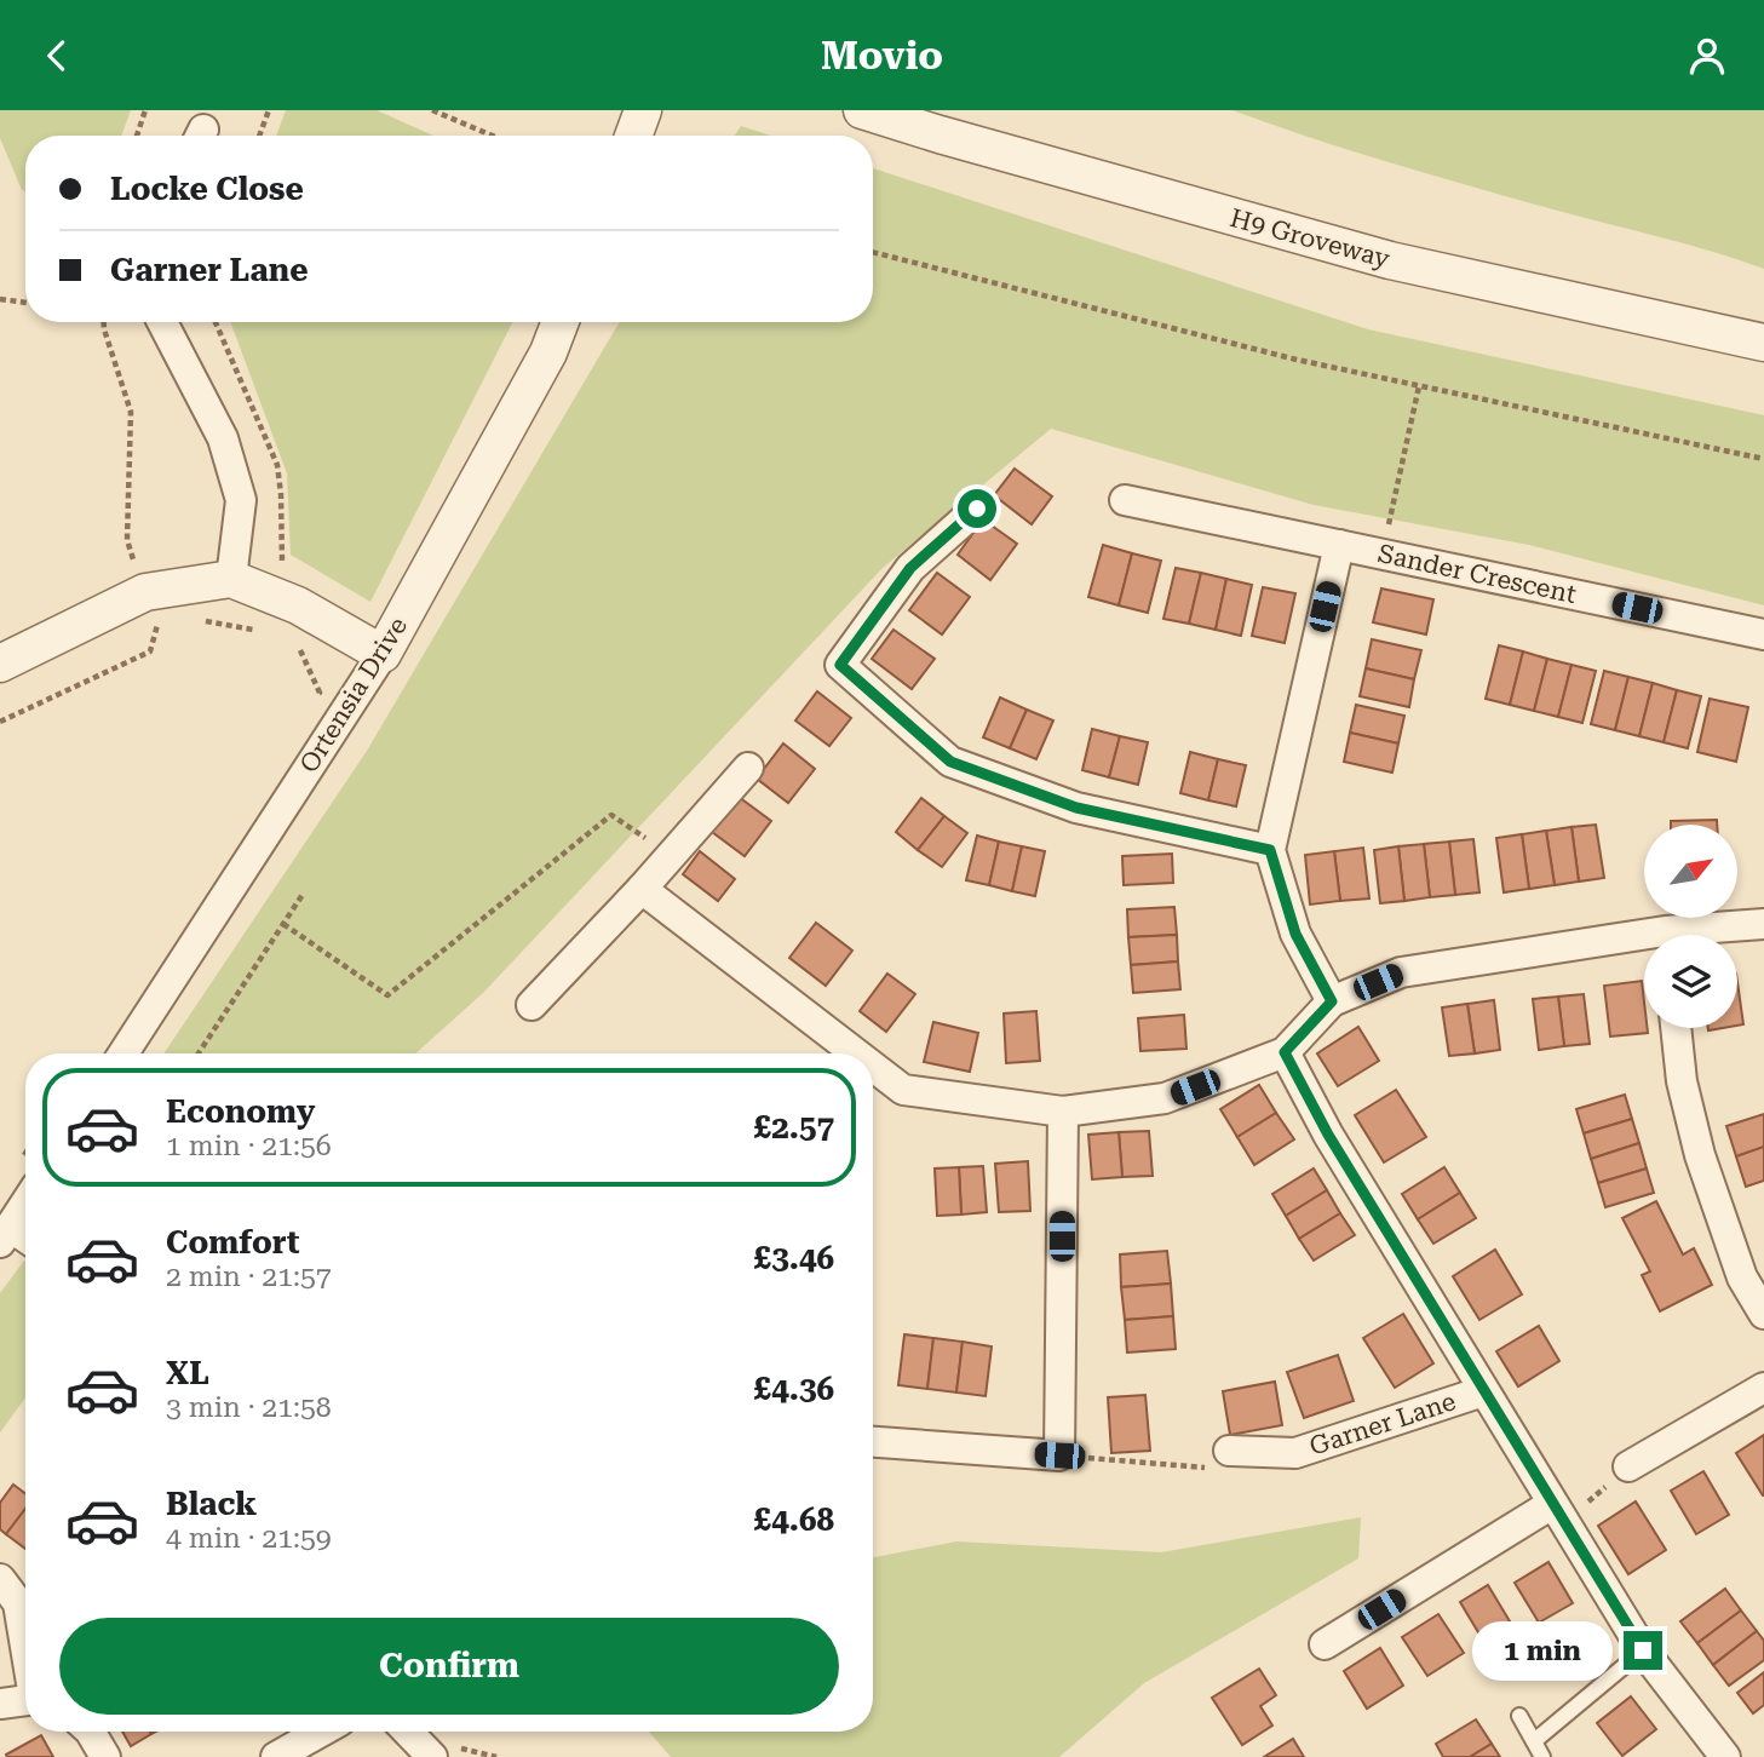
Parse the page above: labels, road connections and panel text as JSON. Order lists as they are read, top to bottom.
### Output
{
  "streets": {
    "street": [
      "H9 Groveway",
      "Sander Crescent",
      "Ortensia Drive",
      "Garner Lane"
    ]
  },
  "north": "top right",
  "page": {
    "header": "Movio",
    "banner": ["Locke Close", "Garner Lane"],
    "list": [
      {
        "name": "Economy",
        "note": "1 min · 21:56",
        "value": "£2.57"
      },
      {
        "name": "Comfort",
        "note": "2 min · 21:57",
        "value": "£3.46"
      },
      {
        "name": "XL",
        "note": "3 min · 21:58",
        "value": "£4.36"
      },
      {
        "name": "Black",
        "note": "4 min · 21:59",
        "value": "£4.68"
      }
    ],
    "buttons": "Confirm",
    "bubble": "1 min"
  }
}
